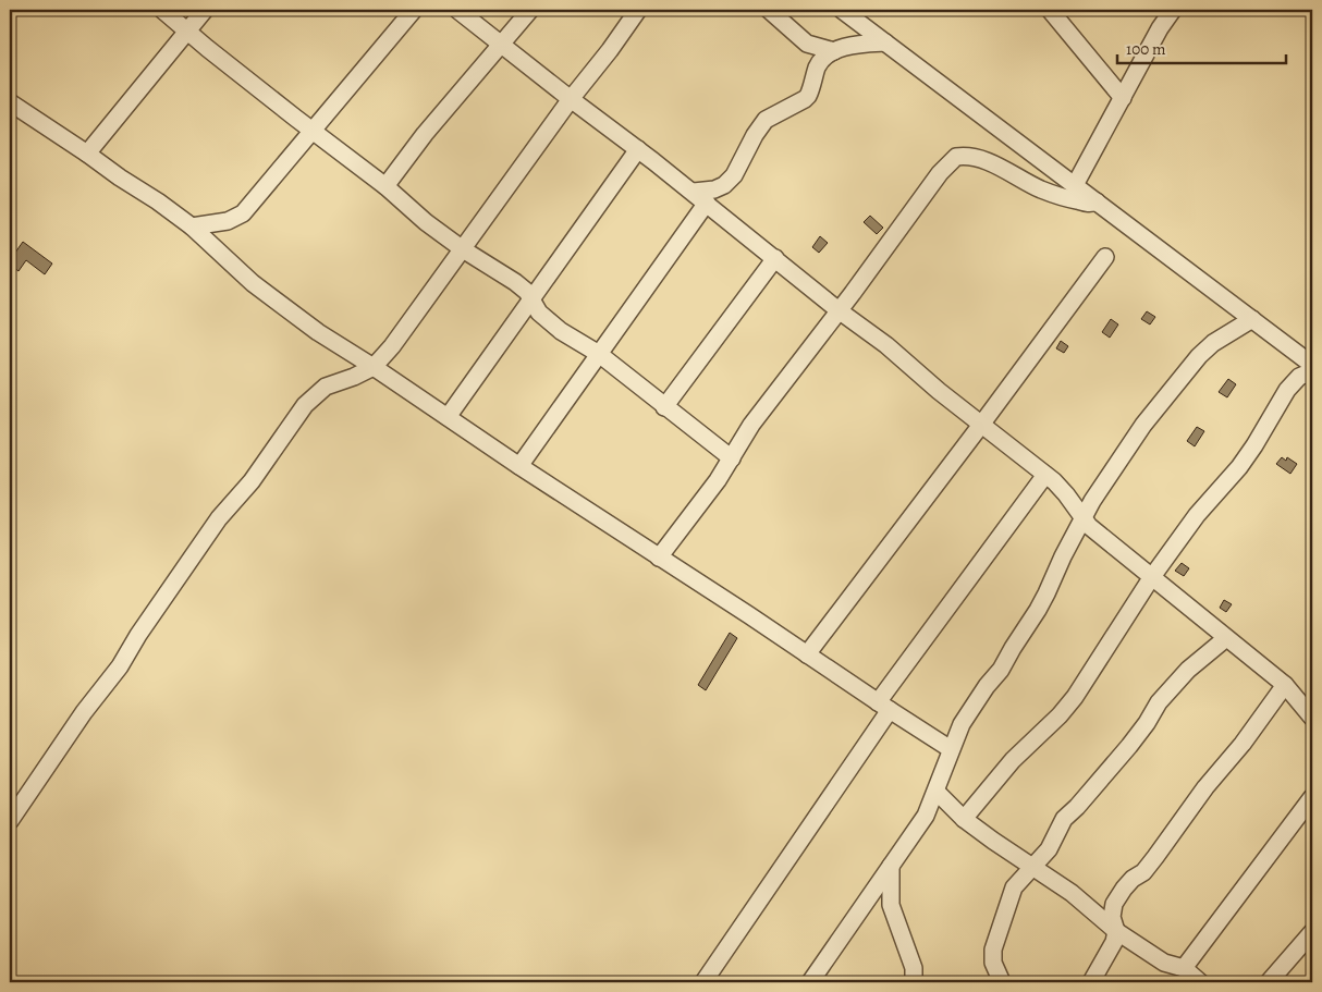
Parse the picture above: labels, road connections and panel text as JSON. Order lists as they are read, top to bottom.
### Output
{
  "scale_bar": "100 m"
}
